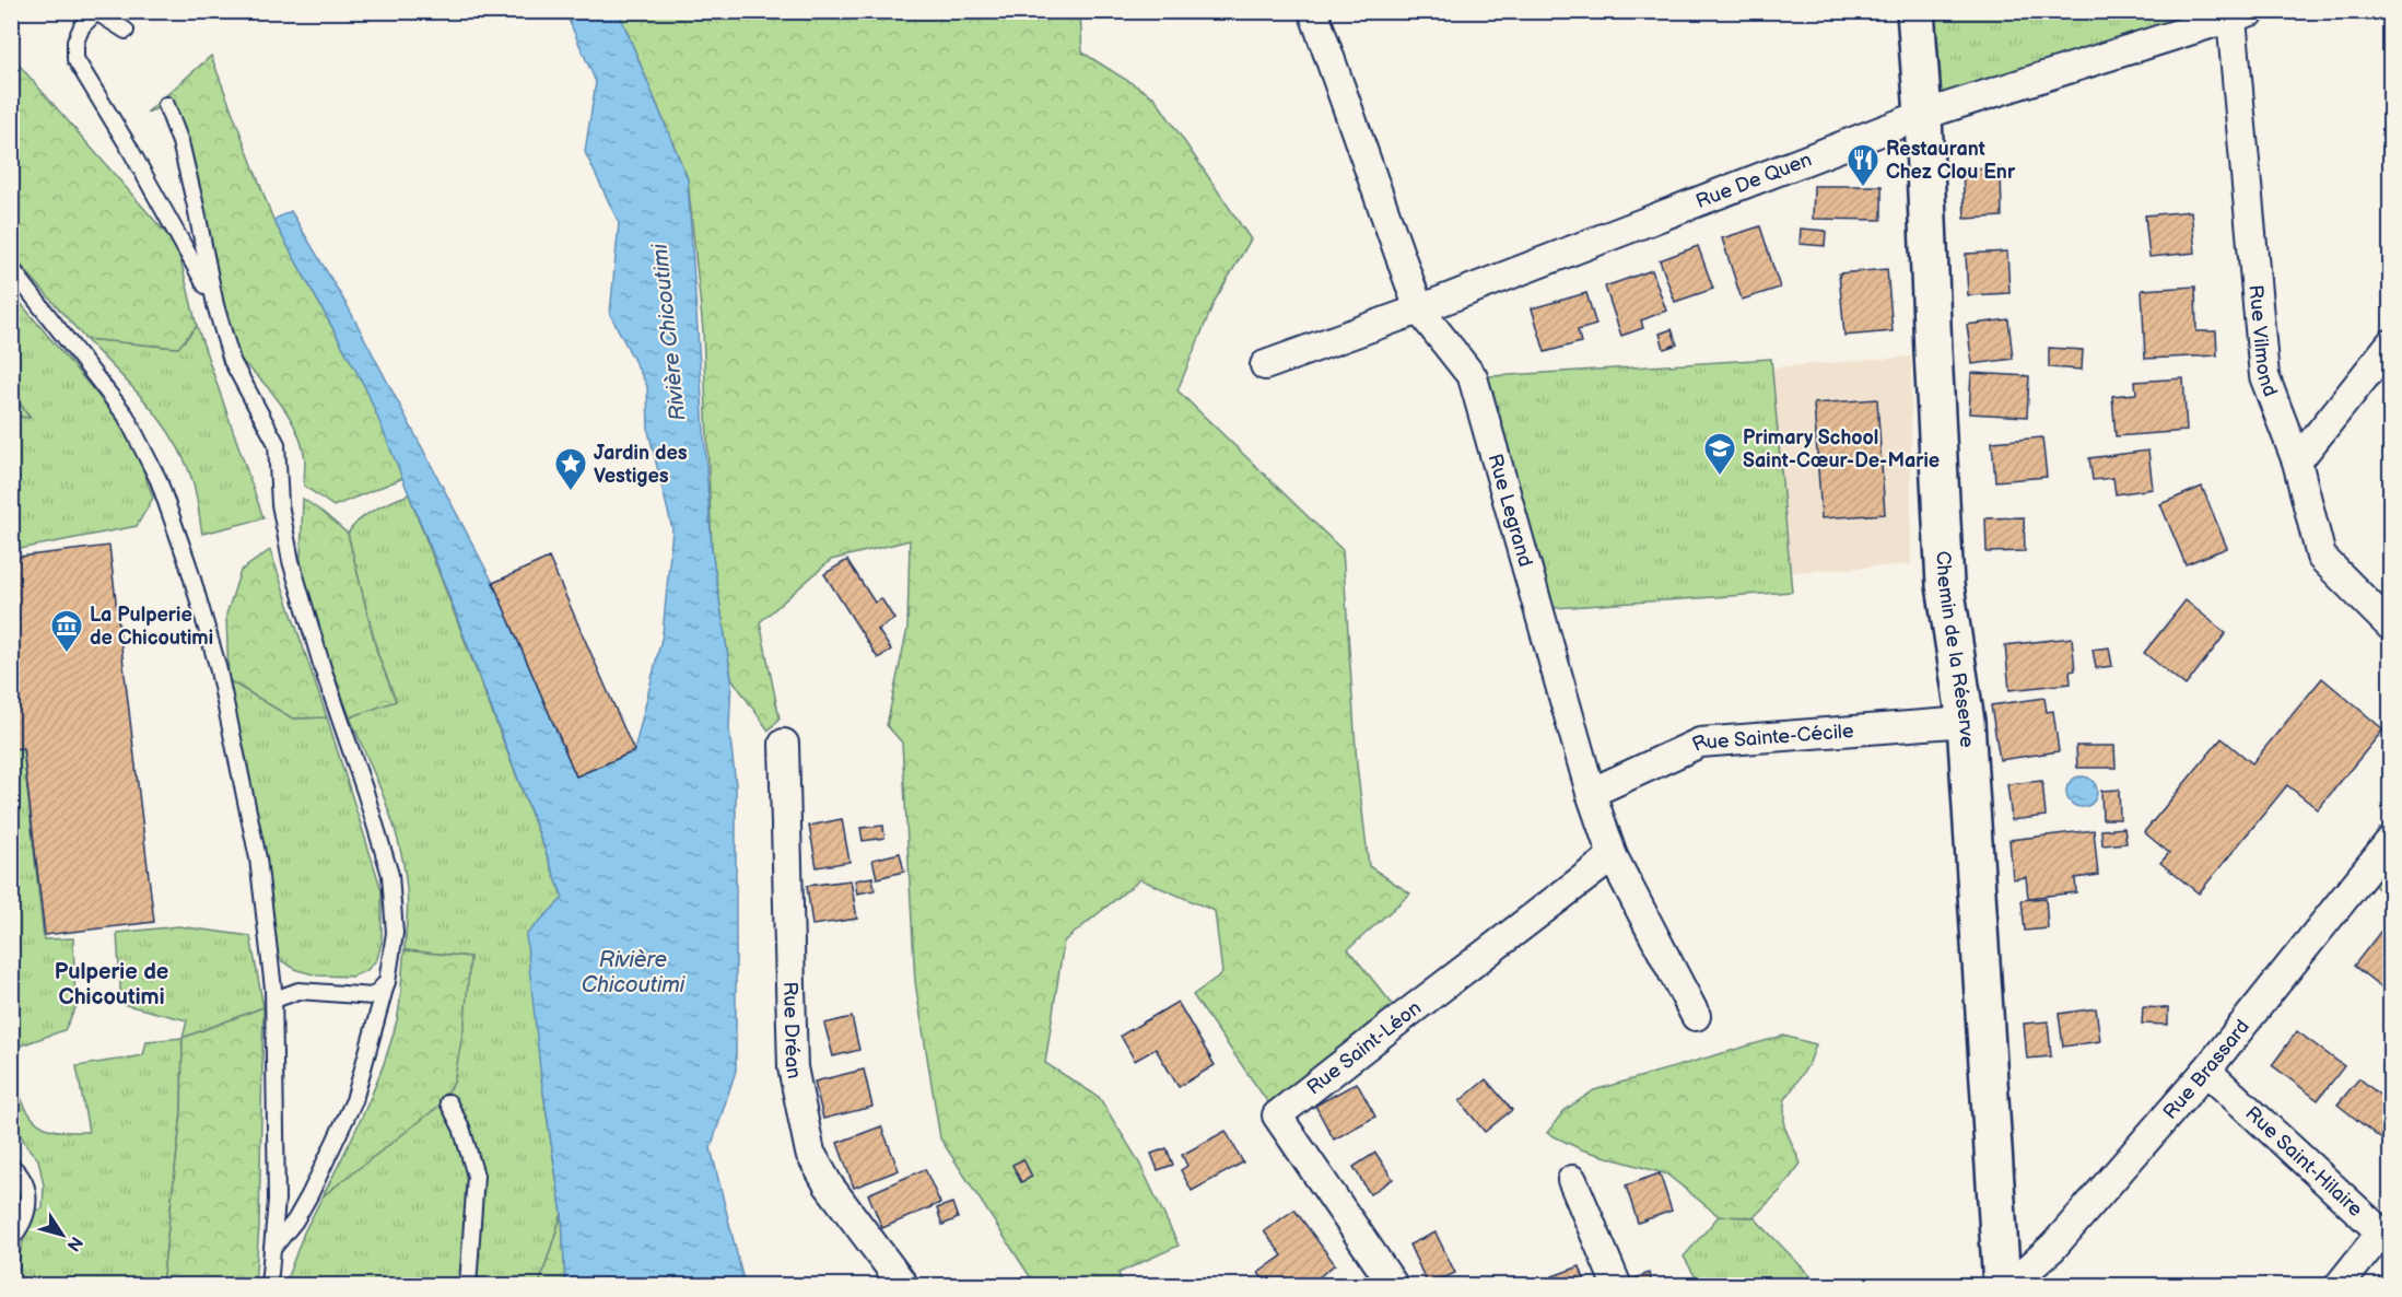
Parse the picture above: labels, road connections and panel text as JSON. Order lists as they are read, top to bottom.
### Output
{
  "streets": {
    "street": [
      "Rue De Quen",
      "Rue Vilmond",
      "Rue Legrand",
      "Chemin de la Réserve",
      "Rue Sainte-Cécile",
      "Rue Dréan",
      "Rue Saint-Léon",
      "Rue Brassard",
      "Rue Saint-Hilaire"
    ]
  },
  "crossings": [
    ["Rue De Quen", "Rue Vilmond"],
    ["Rue De Quen", "Rue Legrand"],
    ["Rue De Quen", "Chemin de la Réserve"],
    ["Rue Legrand", "Rue Sainte-Cécile"],
    ["Rue Legrand", "Rue Saint-Léon"],
    ["Chemin de la Réserve", "Rue Sainte-Cécile"],
    ["Rue Brassard", "Rue Saint-Hilaire"]
  ],
  "districts": ["Pulperie de Chicoutimi"],
  "water": ["Rivière Chicoutimi"],
  "places": {
    "restaurant": ["Restaurant Chez Clou Enr"],
    "school or university": ["Primary School Saint-Cœur-De-Marie"],
    "place": ["Jardin des Vestiges"],
    "museum": ["La Pulperie de Chicoutimi"]
  },
  "north": "bottom right"
}
